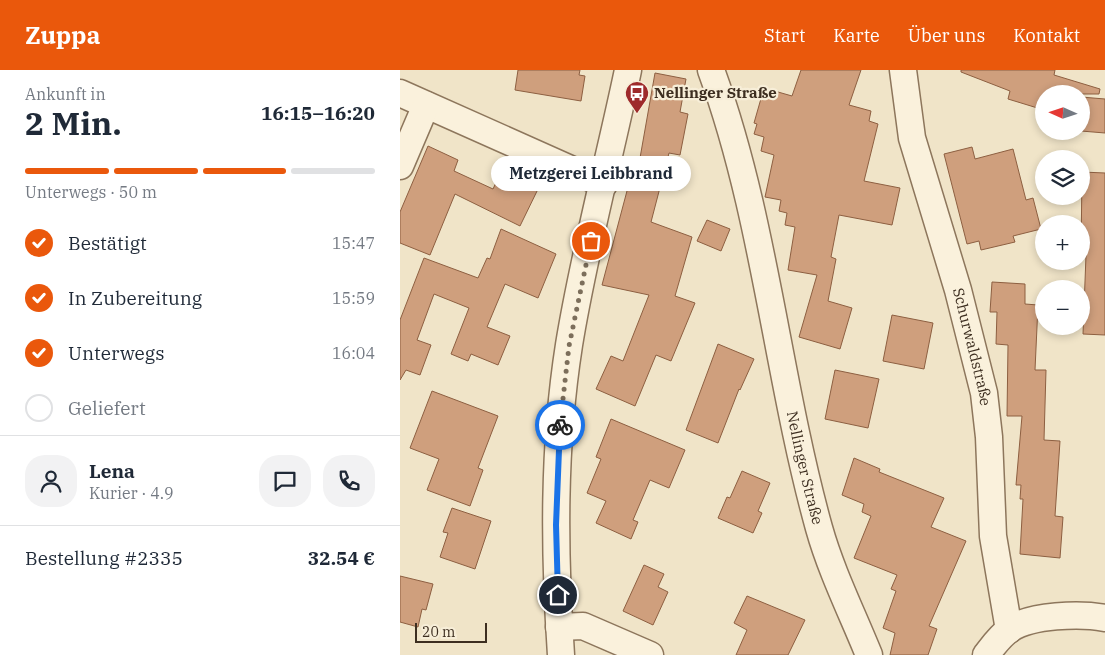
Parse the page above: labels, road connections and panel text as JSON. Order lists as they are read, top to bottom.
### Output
{
  "streets": {
    "street": ["Schurwaldstraße", "Nellinger Straße"]
  },
  "places": {
    "bus stop": ["Nellinger Straße"],
    "other": ["Metzgerei Leibbrand"]
  },
  "scale_bar": "20 m",
  "north": "left",
  "page": {
    "header": "Zuppa",
    "nav": [
      "Start",
      "Karte",
      "Über uns",
      "Kontakt"
    ],
    "heading": ["2 Min.", "Ankunft in", "16:15–16:20"],
    "panel": [
      "Lena",
      "Kurier · 4.9",
      "Bestellung #2335",
      "32.54 €"
    ],
    "map_buttons": ["+", "−"],
    "bar": "Unterwegs · 50 m",
    "bubble": "Metzgerei Leibbrand",
    "list": [
      ["Bestätigt", "15:47"],
      ["In Zubereitung", "15:59"],
      ["Unterwegs", "16:04"],
      "Geliefert"
    ],
    "scale": "20 m"
  }
}
